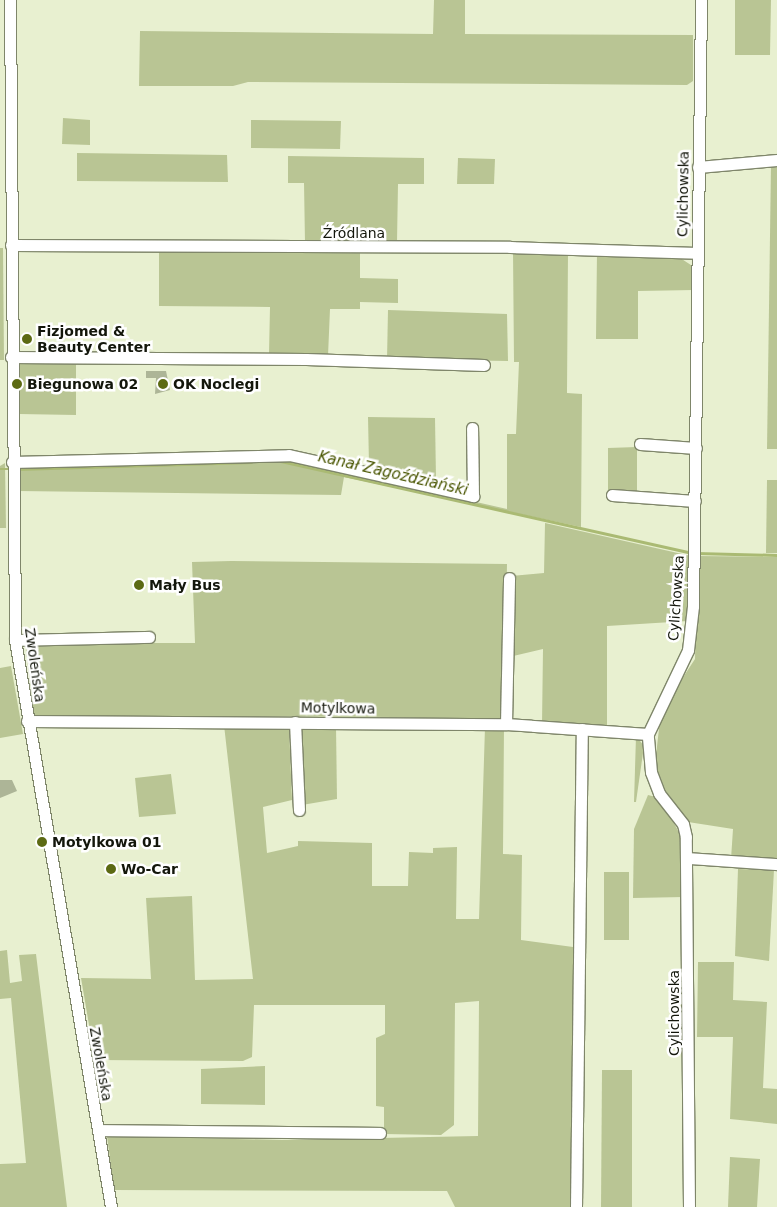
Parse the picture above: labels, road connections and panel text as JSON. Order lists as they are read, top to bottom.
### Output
{
  "streets": {
    "street": [
      "Cylichowska",
      "Źródlana",
      "Zwoleńska",
      "Motylkowa"
    ]
  },
  "crossings": [
    ["Cylichowska", "Źródlana"],
    ["Cylichowska", "Motylkowa"],
    ["Źródlana", "Zwoleńska"],
    ["Zwoleńska", "Motylkowa"]
  ],
  "water": ["Kanał Zagoździański"],
  "places": [
    "Fizjomed & Beauty Center",
    "Biegunowa 02",
    "OK Noclegi",
    "Mały Bus",
    "Motylkowa 01",
    "Wo-Car"
  ]
}
